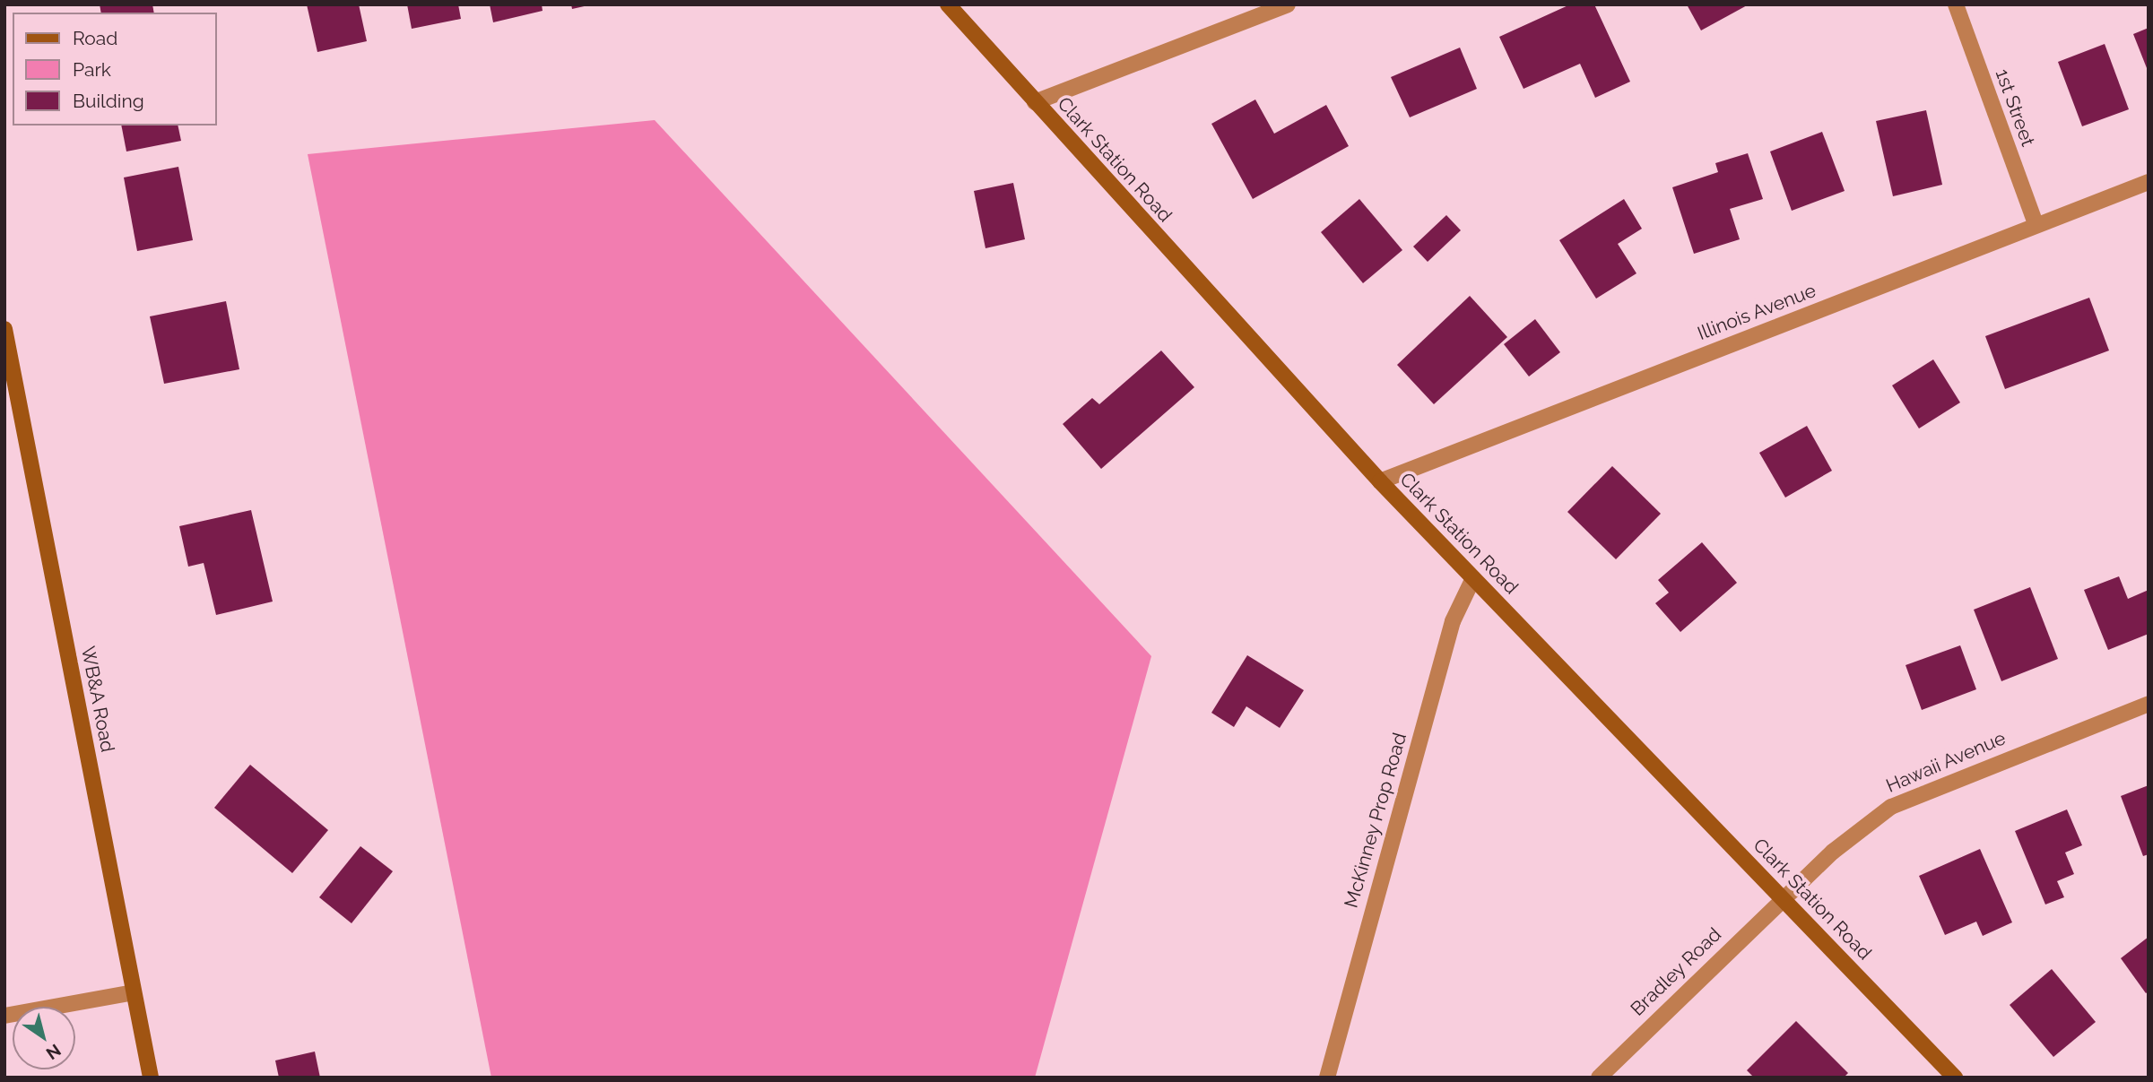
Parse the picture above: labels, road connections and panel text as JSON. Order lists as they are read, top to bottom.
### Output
{
  "streets": {
    "street": [
      "1st Street",
      "Clark Station Road",
      "Illinois Avenue",
      "WB&A Road",
      "Hawaii Avenue",
      "McKinney Prop Road",
      "Bradley Road"
    ]
  },
  "crossings": [
    ["1st Street", "Illinois Avenue"],
    ["Clark Station Road", "Illinois Avenue"],
    ["Clark Station Road", "Hawaii Avenue"],
    ["Clark Station Road", "McKinney Prop Road"],
    ["Clark Station Road", "Bradley Road"],
    ["Hawaii Avenue", "Bradley Road"]
  ],
  "legend": ["Road", "Park", "Building"],
  "north": "bottom right"
}
